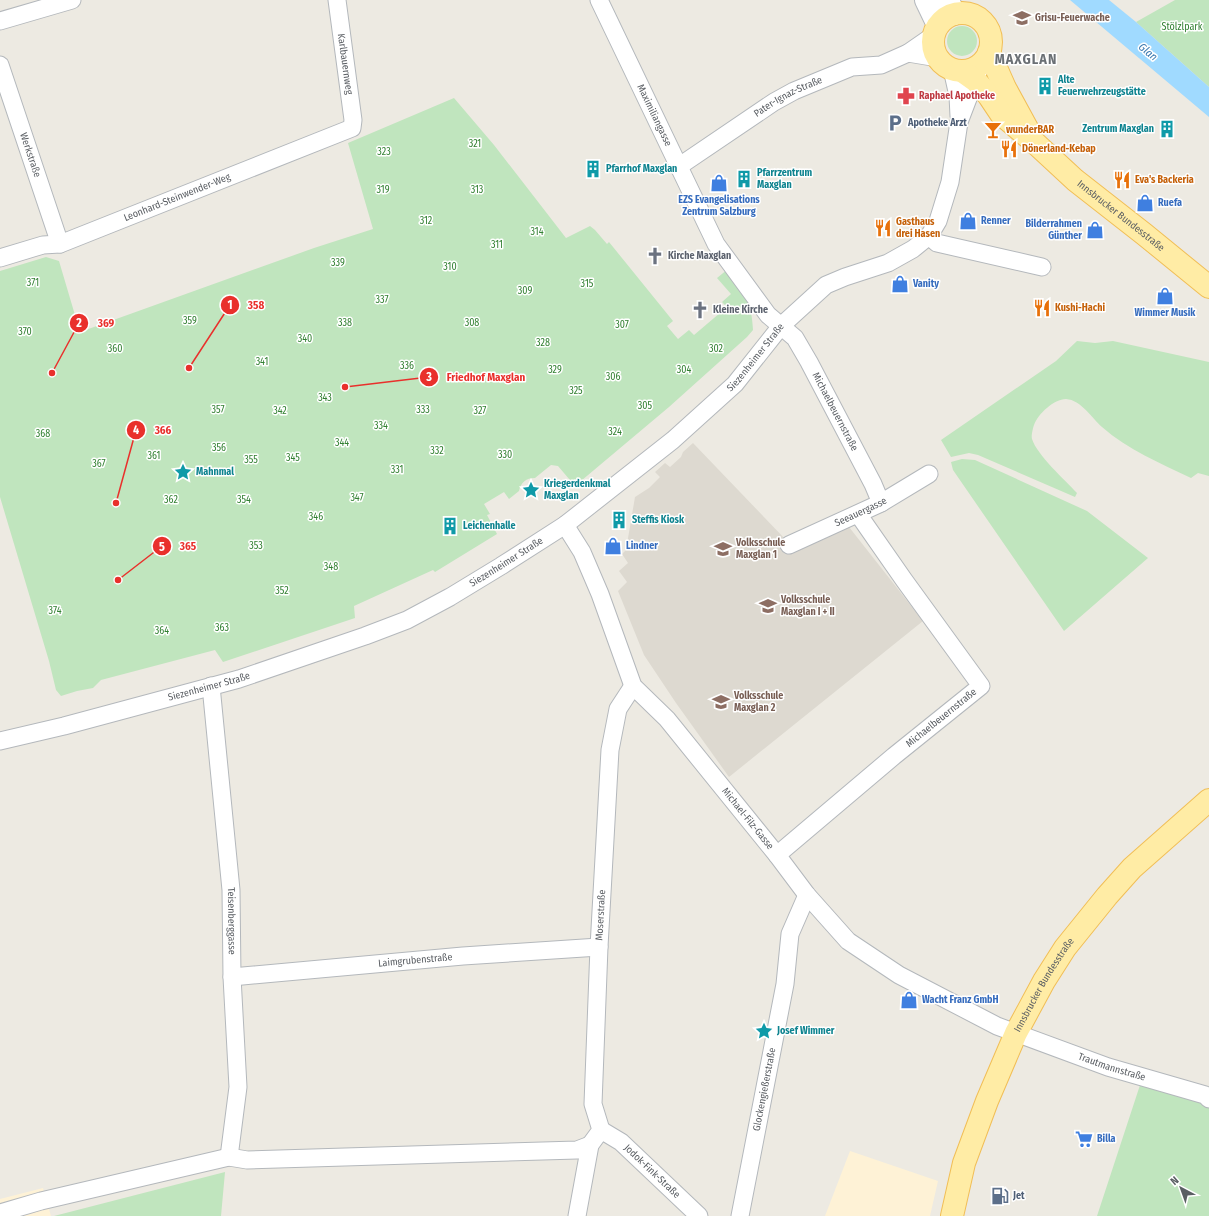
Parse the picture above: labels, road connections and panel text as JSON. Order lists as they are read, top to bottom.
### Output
{
  "streets": {
    "main road": ["Innsbrucker Bundesstraße"],
    "street": [
      "Karlbauernweg",
      "Pater-Ignaz-Straße",
      "Maximiliangasse",
      "Werkstraße",
      "Leonhard-Steinwender-Weg",
      "Siezenheimer Straße",
      "Michaelbeuernstraße",
      "Seeauergasse",
      "Michael-Filz-Gasse",
      "Moserstraße",
      "Teisenberggasse",
      "Laimgrubenstraße",
      "Trautmannstraße",
      "Glockengießerstraße",
      "Jodok-Fink-Straße"
    ]
  },
  "crossings": [
    ["Karlbauernweg", "Leonhard-Steinwender-Weg"],
    ["Pater-Ignaz-Straße", "Maximiliangasse"],
    ["Pater-Ignaz-Straße", "Innsbrucker Bundesstraße"],
    ["Pater-Ignaz-Straße", "Siezenheimer Straße"],
    ["Maximiliangasse", "Siezenheimer Straße"],
    ["Maximiliangasse", "Michaelbeuernstraße"],
    ["Werkstraße", "Leonhard-Steinwender-Weg"],
    ["Innsbrucker Bundesstraße", "Siezenheimer Straße"],
    ["Innsbrucker Bundesstraße", "Michael-Filz-Gasse"],
    ["Innsbrucker Bundesstraße", "Trautmannstraße"],
    ["Siezenheimer Straße", "Michaelbeuernstraße"],
    ["Siezenheimer Straße", "Michael-Filz-Gasse"],
    ["Siezenheimer Straße", "Teisenberggasse"],
    ["Michaelbeuernstraße", "Seeauergasse"],
    ["Michaelbeuernstraße", "Michael-Filz-Gasse"],
    ["Michael-Filz-Gasse", "Moserstraße"],
    ["Michael-Filz-Gasse", "Trautmannstraße"],
    ["Michael-Filz-Gasse", "Glockengießerstraße"],
    ["Moserstraße", "Laimgrubenstraße"],
    ["Moserstraße", "Jodok-Fink-Straße"],
    ["Teisenberggasse", "Laimgrubenstraße"]
  ],
  "districts": ["MAXGLAN"],
  "water": ["Glan"],
  "parks": [
    "Stölzlpark",
    "321",
    "323",
    "319",
    "313",
    "312",
    "314",
    "311",
    "339",
    "310",
    "371",
    "315",
    "309",
    "337",
    "359",
    "338",
    "308",
    "307",
    "370",
    "340",
    "328",
    "360",
    "302",
    "341",
    "336",
    "329",
    "304",
    "306",
    "325",
    "343",
    "305",
    "357",
    "333",
    "342",
    "327",
    "334",
    "324",
    "368",
    "344",
    "356",
    "332",
    "330",
    "361",
    "345",
    "355",
    "367",
    "331",
    "347",
    "362",
    "354",
    "346",
    "353",
    "348",
    "352",
    "374",
    "363",
    "364"
  ],
  "places": {
    "school or university": [
      "Grisu-Feuerwache",
      "Volksschule Maxglan 1",
      "Volksschule Maxglan I + II",
      "Volksschule Maxglan 2"
    ],
    "building": [
      "Alte Feuerwehrzeugstätte",
      "Zentrum Maxglan",
      "Pfarrhof Maxglan",
      "Pfarrzentrum Maxglan",
      "Steffis Kiosk",
      "Leichenhalle"
    ],
    "pharmacy": ["Raphael Apotheke"],
    "parking": ["Apotheke Arzt"],
    "bar": ["wunderBAR"],
    "restaurant": [
      "Dönerland-Kebap",
      "Eva's Backeria",
      "Gasthaus drei Hasen",
      "Kushi-Hachi"
    ],
    "shop": [
      "EZS Evangelisations Zentrum Salzburg",
      "Ruefa",
      "Renner",
      "Bilderrahmen Günther",
      "Vanity",
      "Wimmer Musik",
      "Lindner",
      "Wacht Franz GmbH"
    ],
    "church": ["Kirche Maxglan", "Kleine Kirche"],
    "other": [
      "358",
      "369",
      "Friedhof Maxglan",
      "366",
      "365"
    ],
    "place": ["Mahnmal", "Kriegerdenkmal Maxglan", "Josef Wimmer"],
    "supermarket": ["Billa"],
    "fuel station": ["Jet"]
  },
  "north": "top left"
}
